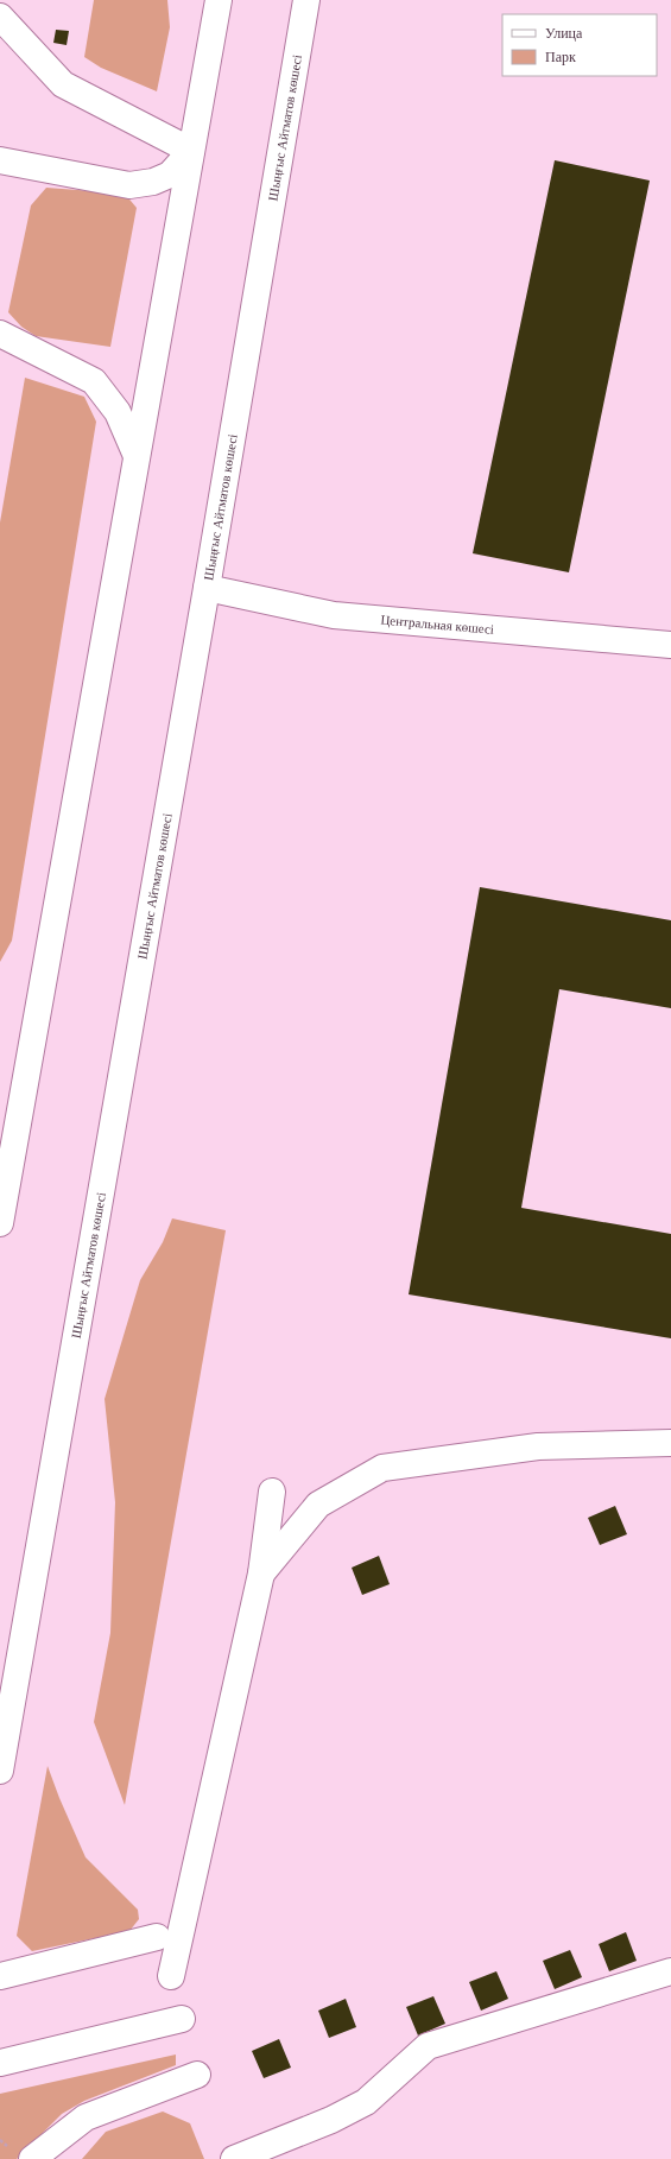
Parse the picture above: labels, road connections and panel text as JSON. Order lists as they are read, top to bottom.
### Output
{
  "streets": {
    "main road": ["Шыңғыс Айтматов көшесі", "Центральная көшесі"]
  },
  "crossings": [
    ["Шыңғыс Айтматов көшесі", "Центральная көшесі"]
  ],
  "legend": ["Улица", "Парк"]
}
